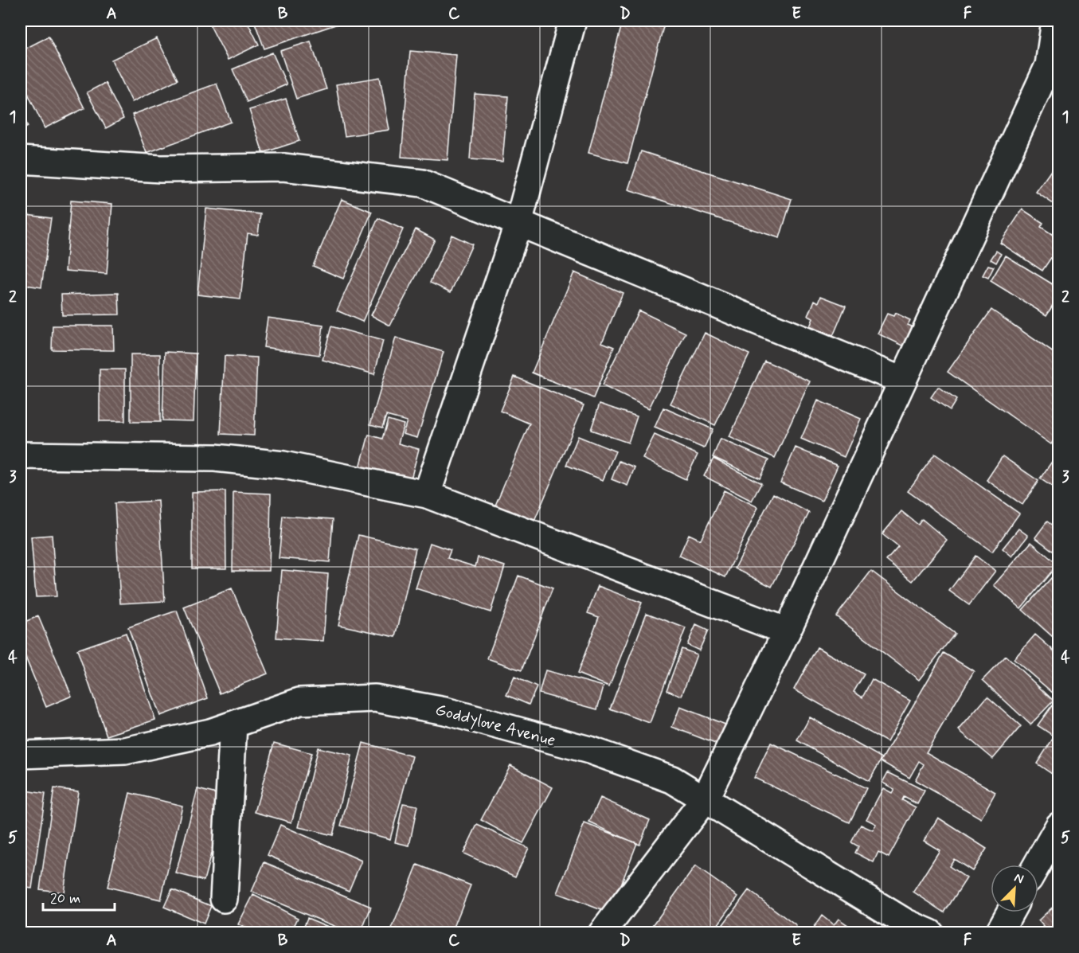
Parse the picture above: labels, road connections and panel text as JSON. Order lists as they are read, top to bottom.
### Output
{
  "streets": {
    "street": ["Goddylove Avenue"]
  },
  "scale_bar": "20 m",
  "north": "top right",
  "grid": {
    "columns": [
      "A",
      "B",
      "C",
      "D",
      "E",
      "F"
    ],
    "rows": [
      "1",
      "2",
      "3",
      "4",
      "5"
    ]
  }
}
